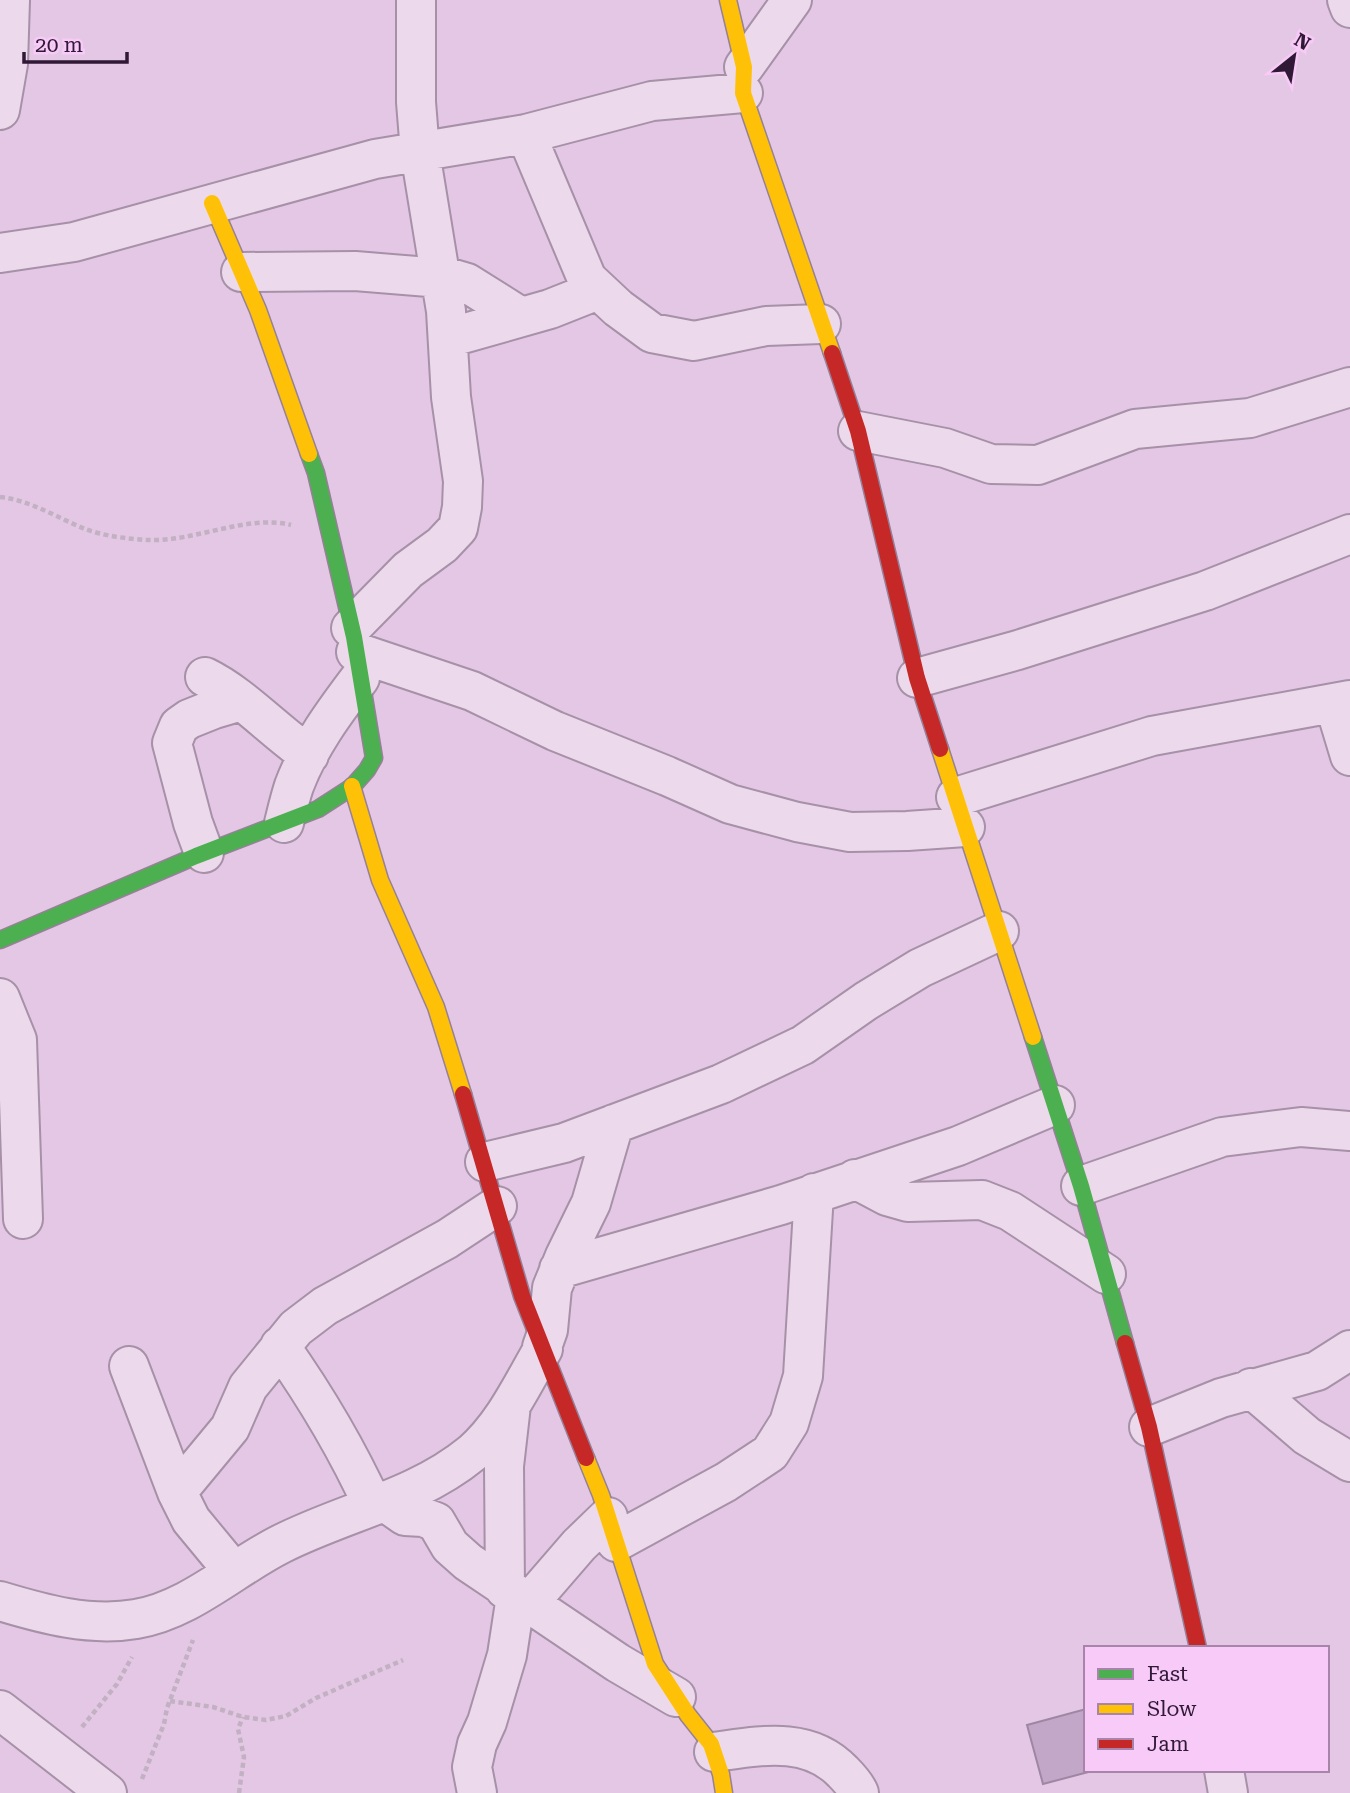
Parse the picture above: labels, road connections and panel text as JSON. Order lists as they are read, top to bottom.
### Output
{
  "legend": ["Fast", "Slow", "Jam"],
  "scale_bar": "20 m",
  "north": "top right"
}
